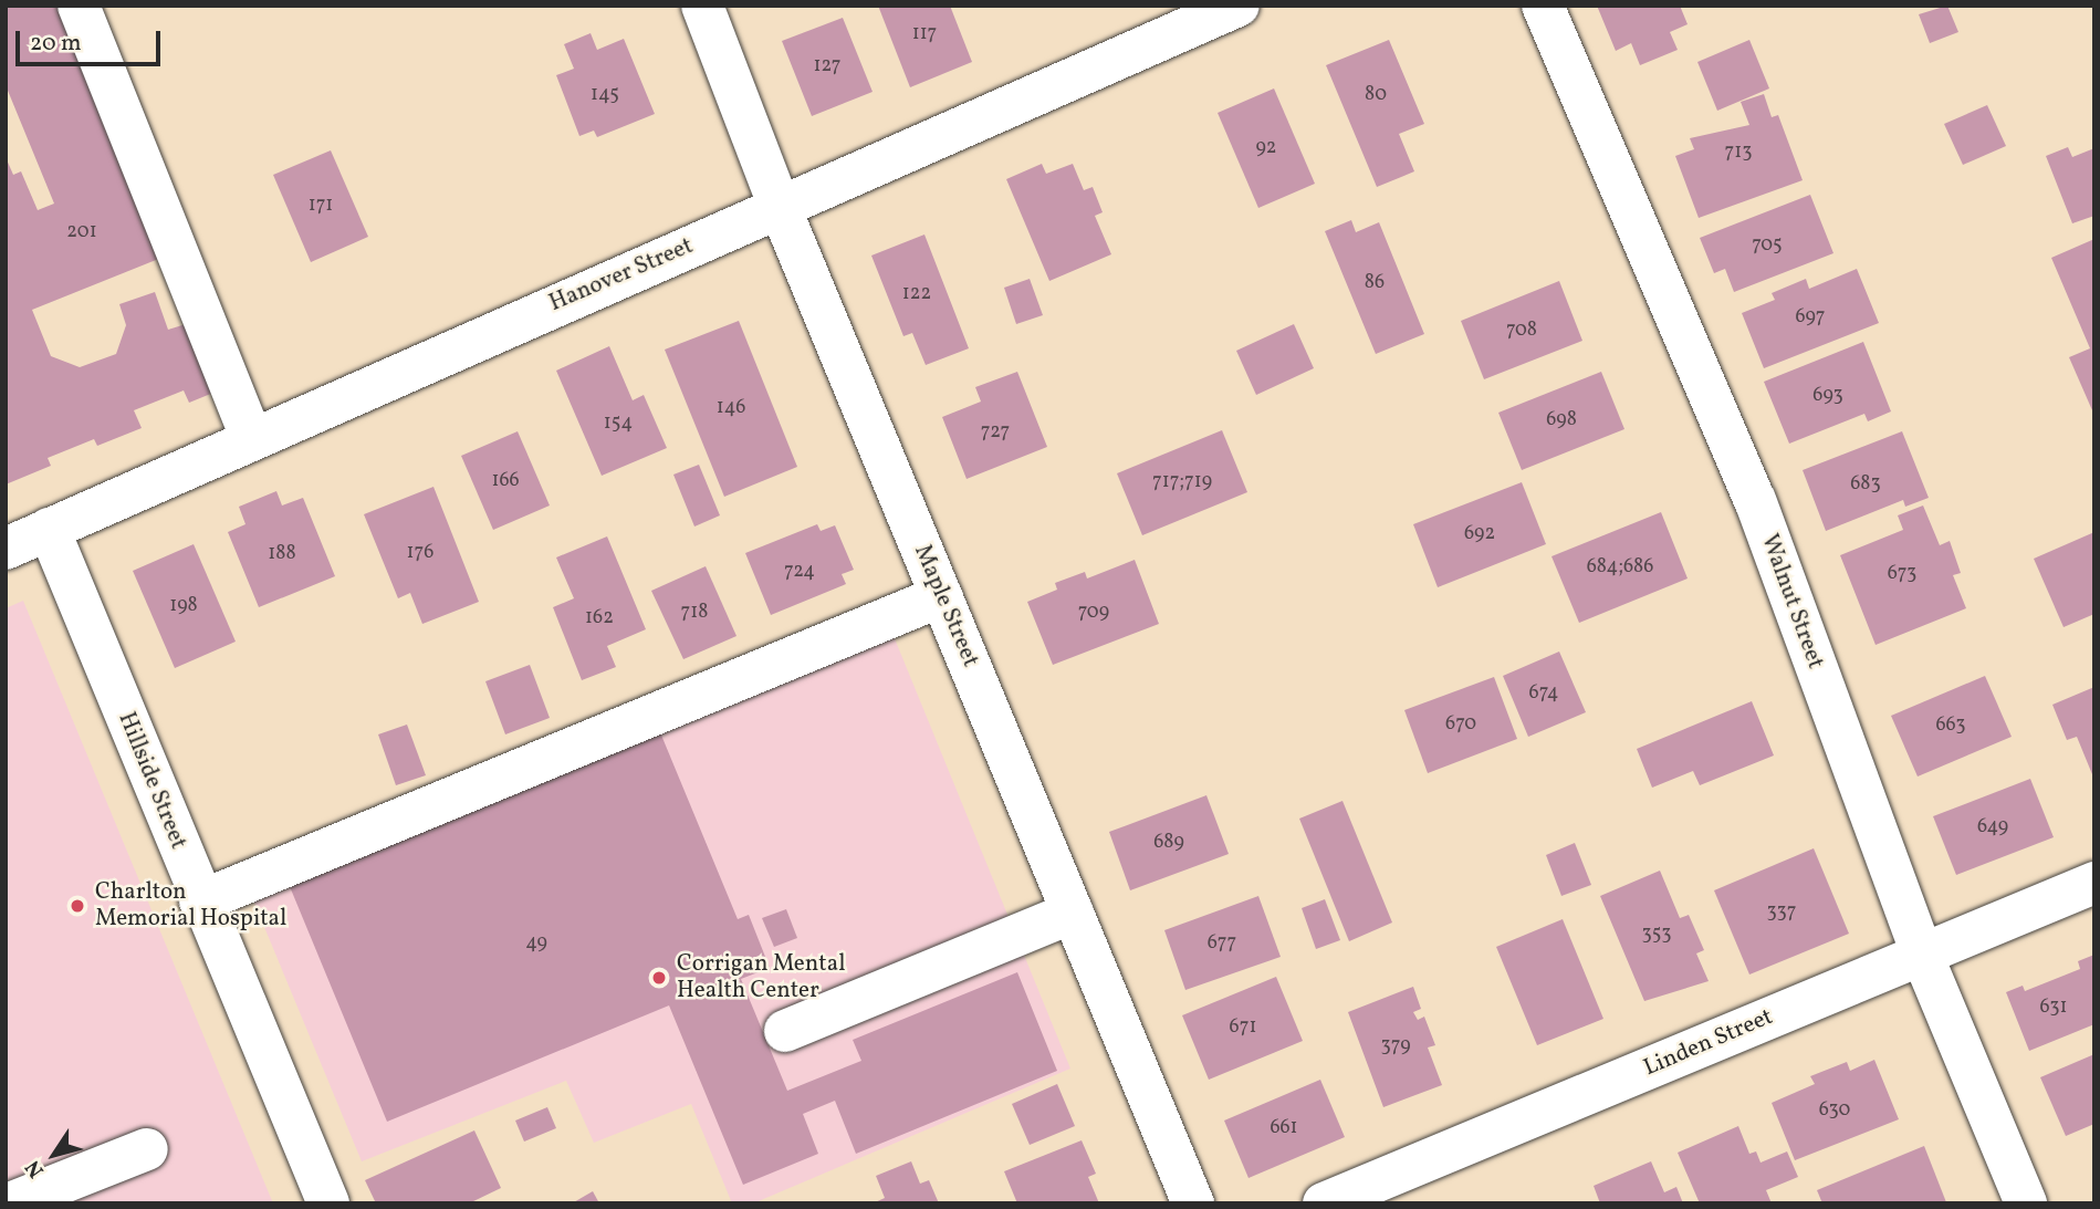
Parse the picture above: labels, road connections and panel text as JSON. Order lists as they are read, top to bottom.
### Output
{
  "streets": {
    "street": [
      "Hanover Street",
      "Walnut Street",
      "Maple Street",
      "Hillside Street",
      "Linden Street"
    ]
  },
  "crossings": [
    ["Hanover Street", "Maple Street"],
    ["Hanover Street", "Hillside Street"],
    ["Walnut Street", "Linden Street"]
  ],
  "places": ["Charlton Memorial Hospital", "Corrigan Mental Health Center"],
  "house_numbers": [
    "117",
    "127",
    "145",
    "80",
    "92",
    "713",
    "171",
    "201",
    "705",
    "86",
    "122",
    "697",
    "708",
    "693",
    "146",
    "698",
    "154",
    "727",
    "166",
    "717;719",
    "683",
    "692",
    "176",
    "188",
    "684;686",
    "724",
    "673",
    "198",
    "718",
    "709",
    "162",
    "674",
    "670",
    "663",
    "649",
    "689",
    "337",
    "353",
    "49",
    "677",
    "631",
    "671",
    "379",
    "630",
    "661"
  ],
  "scale_bar": "20 m",
  "north": "bottom left"
}
